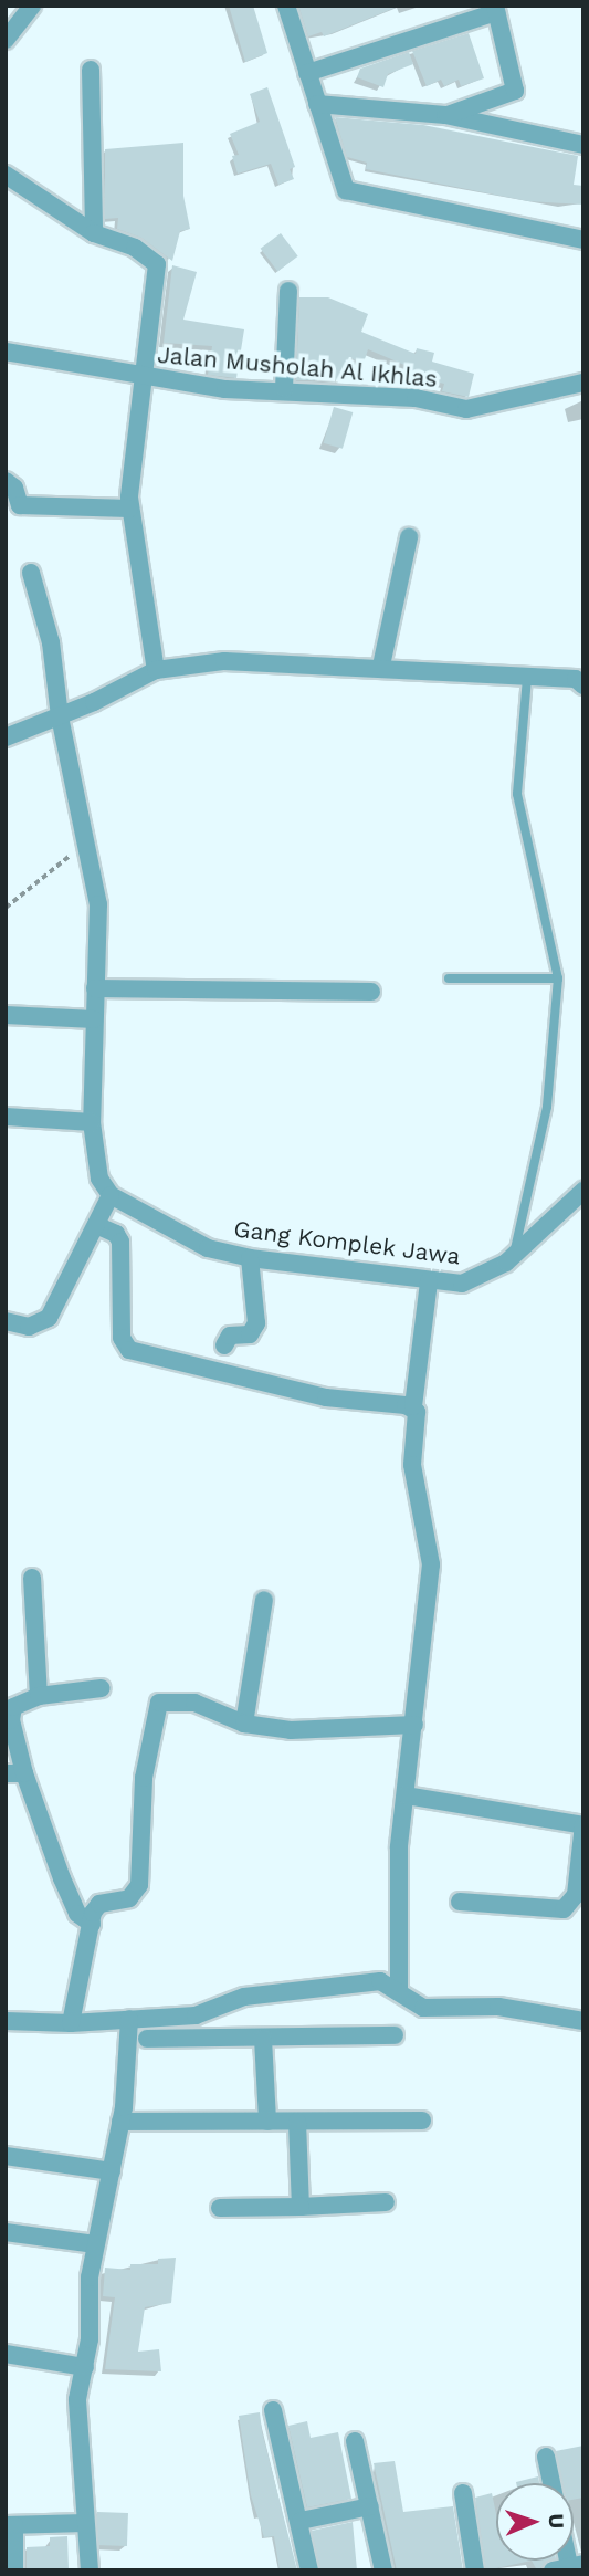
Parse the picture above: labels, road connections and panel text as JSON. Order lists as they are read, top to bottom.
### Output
{
  "streets": {
    "street": ["Jalan Musholah Al Ikhlas", "Gang Komplek Jawa"]
  },
  "north": "right"
}
